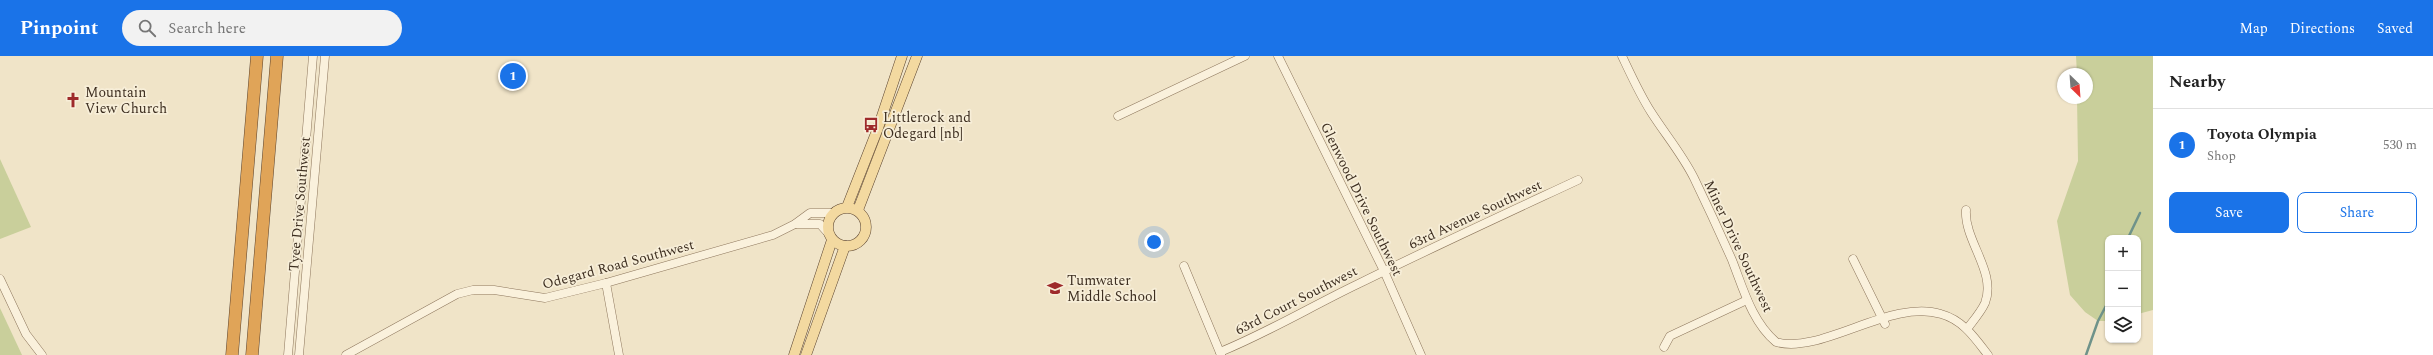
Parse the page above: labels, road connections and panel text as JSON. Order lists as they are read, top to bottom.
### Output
{
  "streets": {
    "street": [
      "Glenwood Drive Southwest",
      "Tyee Drive Southwest",
      "63rd Avenue Southwest",
      "Miner Drive Southwest",
      "Odegard Road Southwest",
      "63rd Court Southwest"
    ]
  },
  "crossings": [
    ["Glenwood Drive Southwest", "63rd Avenue Southwest"],
    ["Glenwood Drive Southwest", "63rd Court Southwest"],
    ["63rd Avenue Southwest", "63rd Court Southwest"]
  ],
  "places": {
    "church": ["Mountain View Church"],
    "bus stop": ["Littlerock and Odegard [nb]"],
    "school or university": ["Tumwater Middle School"]
  },
  "north": "bottom right",
  "page": {
    "header": "Pinpoint",
    "search": "Search here",
    "nav": ["Map", "Directions", "Saved"],
    "heading": "Nearby",
    "pins": "1",
    "list": [
      {
        "mark": "1",
        "name": "Toyota Olympia",
        "note": "Shop",
        "value": "530 m"
      }
    ],
    "buttons": ["Save", "Share"],
    "map_buttons": ["+", "−"]
  }
}
